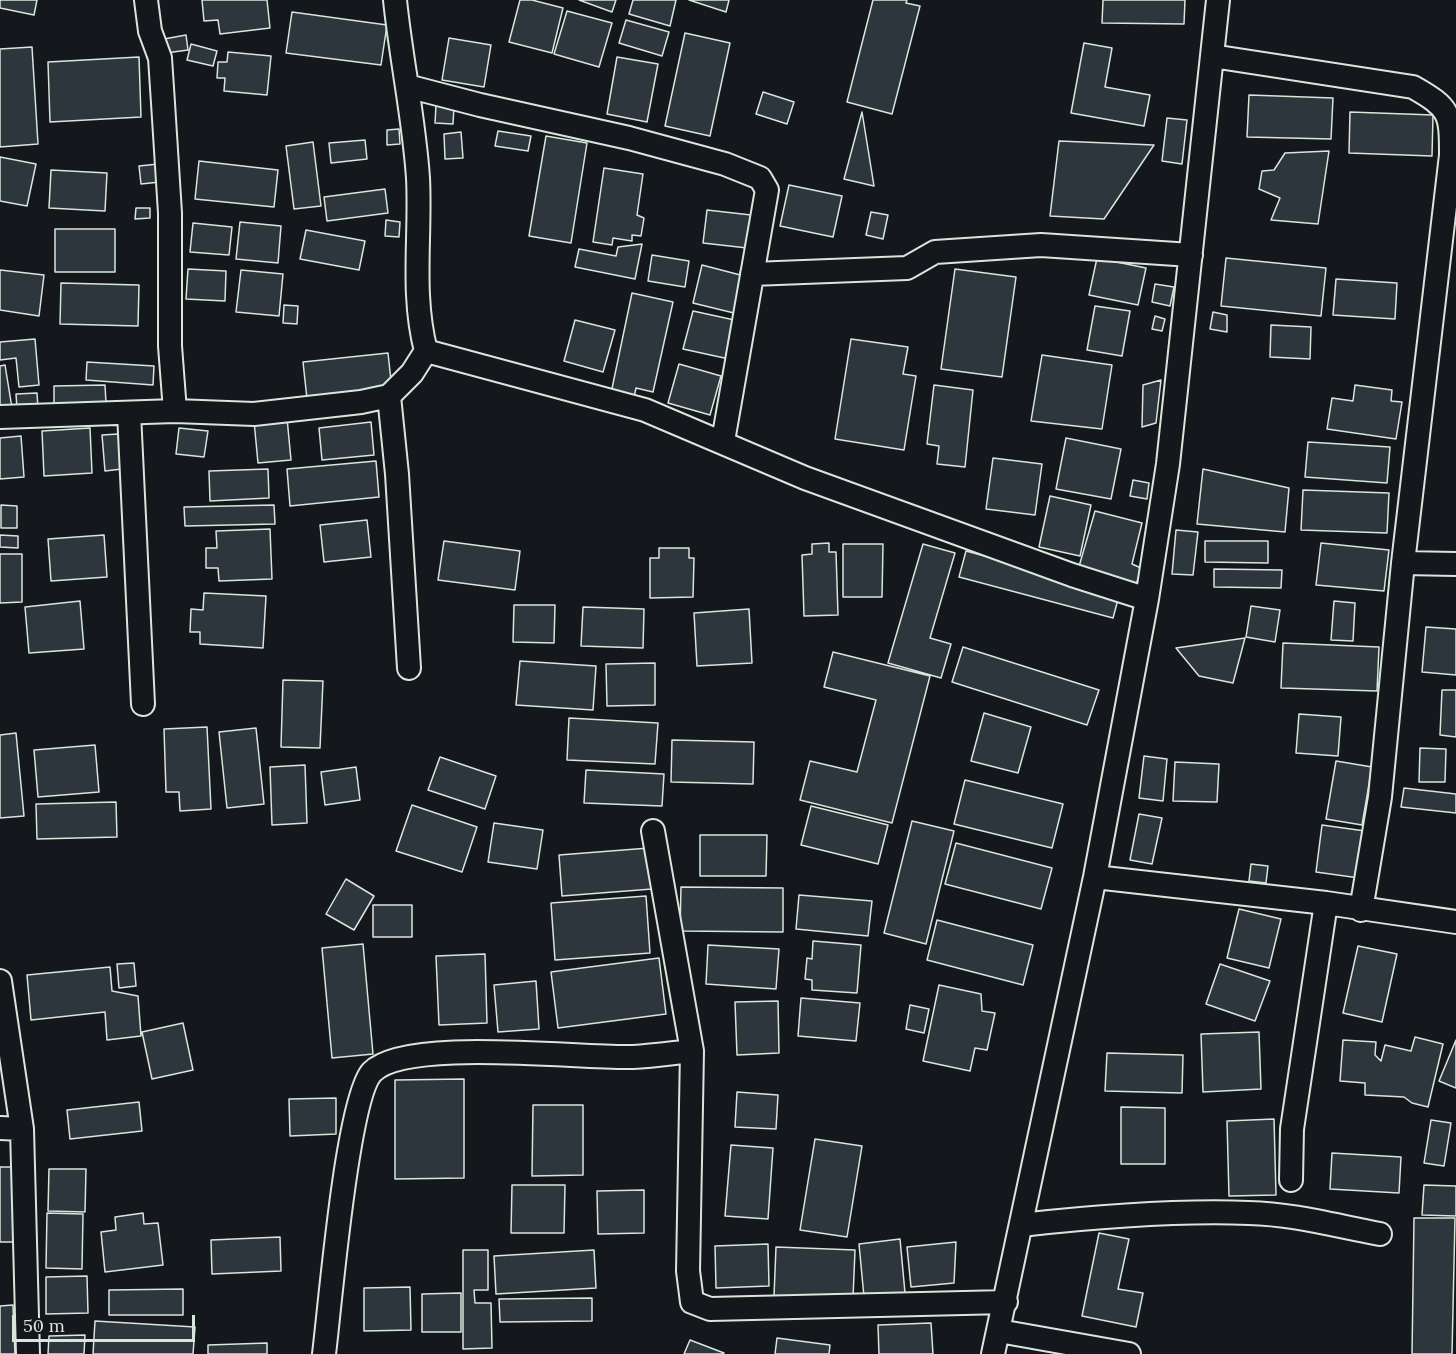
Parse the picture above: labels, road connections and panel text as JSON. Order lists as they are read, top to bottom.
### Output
{
  "scale_bar": "50 m"
}
